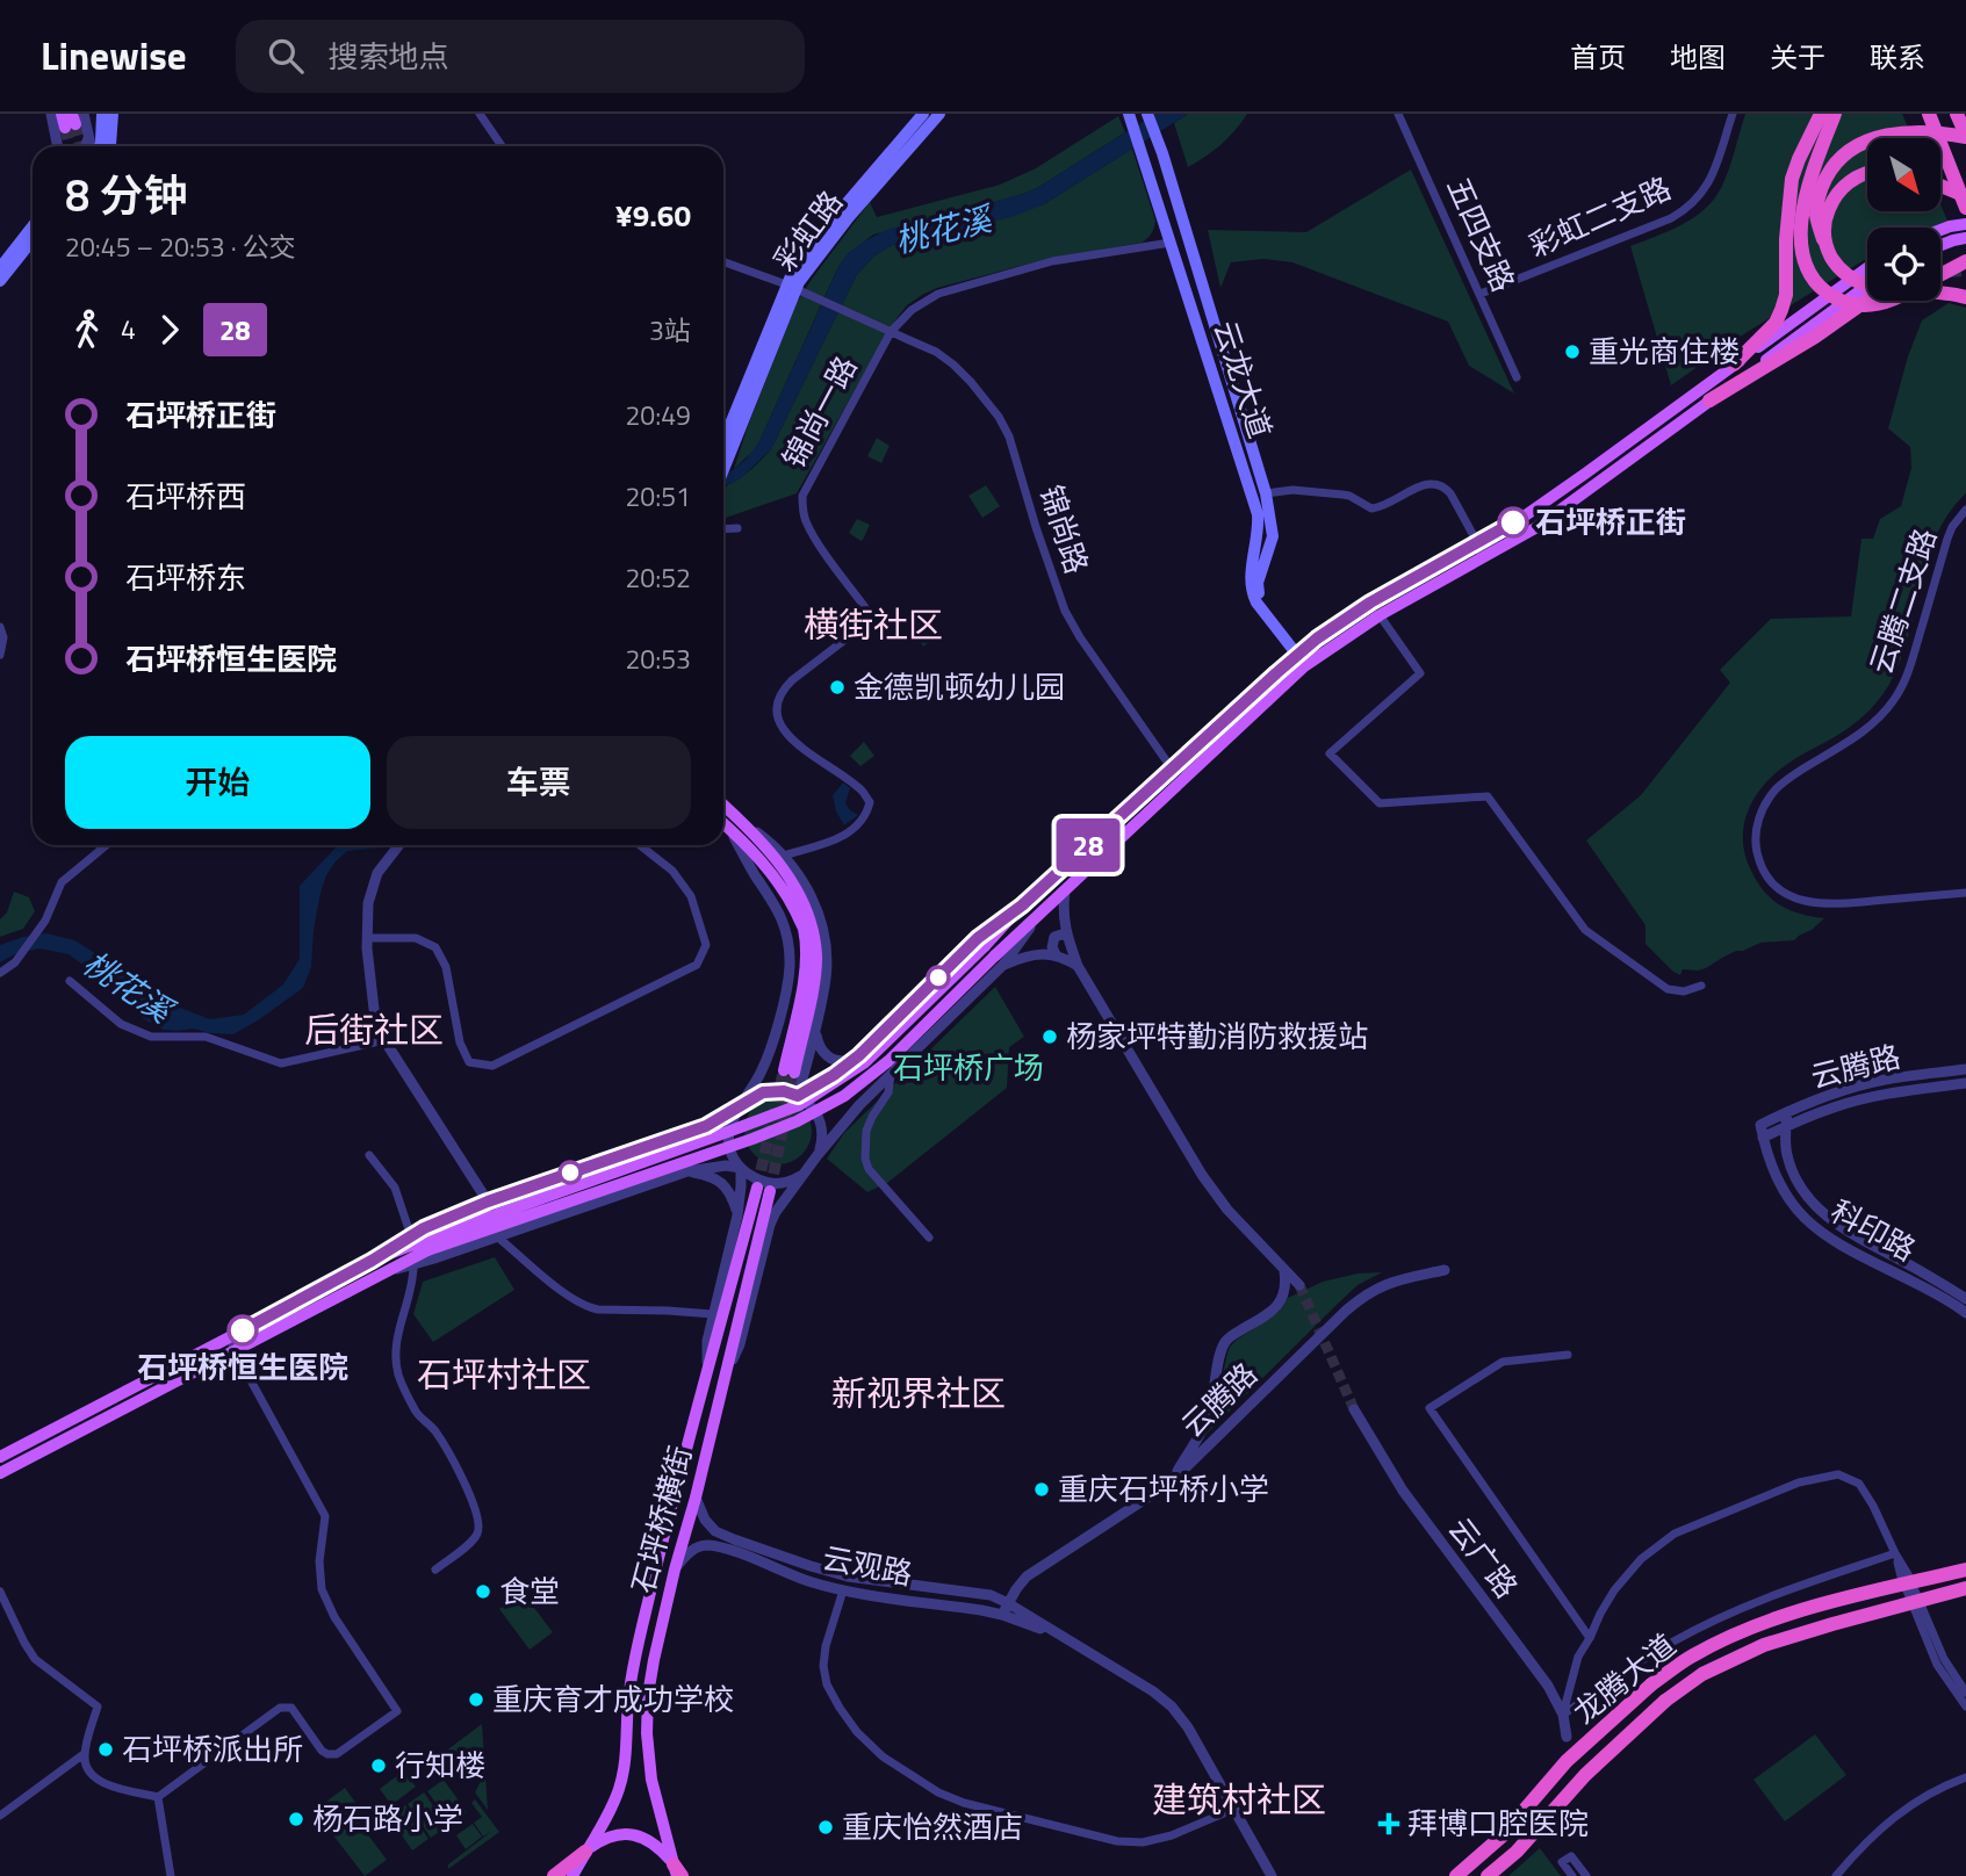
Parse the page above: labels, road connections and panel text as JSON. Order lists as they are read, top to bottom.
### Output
{
  "streets": {
    "highway": ["龙腾大道"],
    "main road": ["彩虹路", "云龙大道", "石坪桥横街"],
    "street": [
      "彩虹二支路",
      "五四支路",
      "锦尚一路",
      "锦尚路",
      "云腾二支路",
      "云腾路",
      "科印路",
      "云广路",
      "云观路"
    ]
  },
  "crossings": [
    ["彩虹二支路", "五四支路"],
    ["彩虹路", "锦尚路"],
    ["云龙大道", "锦尚一路"],
    ["锦尚一路", "锦尚路"],
    ["云腾路", "科印路"],
    ["云腾路", "云观路"],
    ["云广路", "龙腾大道"]
  ],
  "districts": [
    "横街社区",
    "后街社区",
    "石坪村社区",
    "新视界社区",
    "建筑村社区"
  ],
  "water": ["桃花溪"],
  "parks": ["石坪桥广场"],
  "places": {
    "other": [
      "重光商住楼",
      "石坪桥正街",
      "金德凯顿幼儿园",
      "杨家坪特勤消防救援站",
      "石坪桥恒生医院",
      "重庆石坪桥小学",
      "食堂",
      "重庆育才成功学校",
      "石坪桥派出所",
      "行知楼",
      "杨石路小学",
      "重庆怡然酒店"
    ],
    "health": ["拜博口腔医院"]
  },
  "lines": ["bus line 28"],
  "north": "bottom right",
  "page": {
    "header": "Linewise",
    "search": "搜索地点",
    "nav": [
      "首页",
      "地图",
      "关于",
      "联系"
    ],
    "on_map": "28",
    "heading": ["8 分钟", "20:45 – 20:53 · 公交", "¥9.60"],
    "legs": ["4", "28", "3站"],
    "list": [
      {
        "name": "石坪桥正街",
        "value": "20:49"
      },
      {
        "name": "石坪桥西",
        "value": "20:51"
      },
      {
        "name": "石坪桥东",
        "value": "20:52"
      },
      {
        "name": "石坪桥恒生医院",
        "value": "20:53"
      }
    ],
    "buttons": ["开始", "车票"]
  }
}
